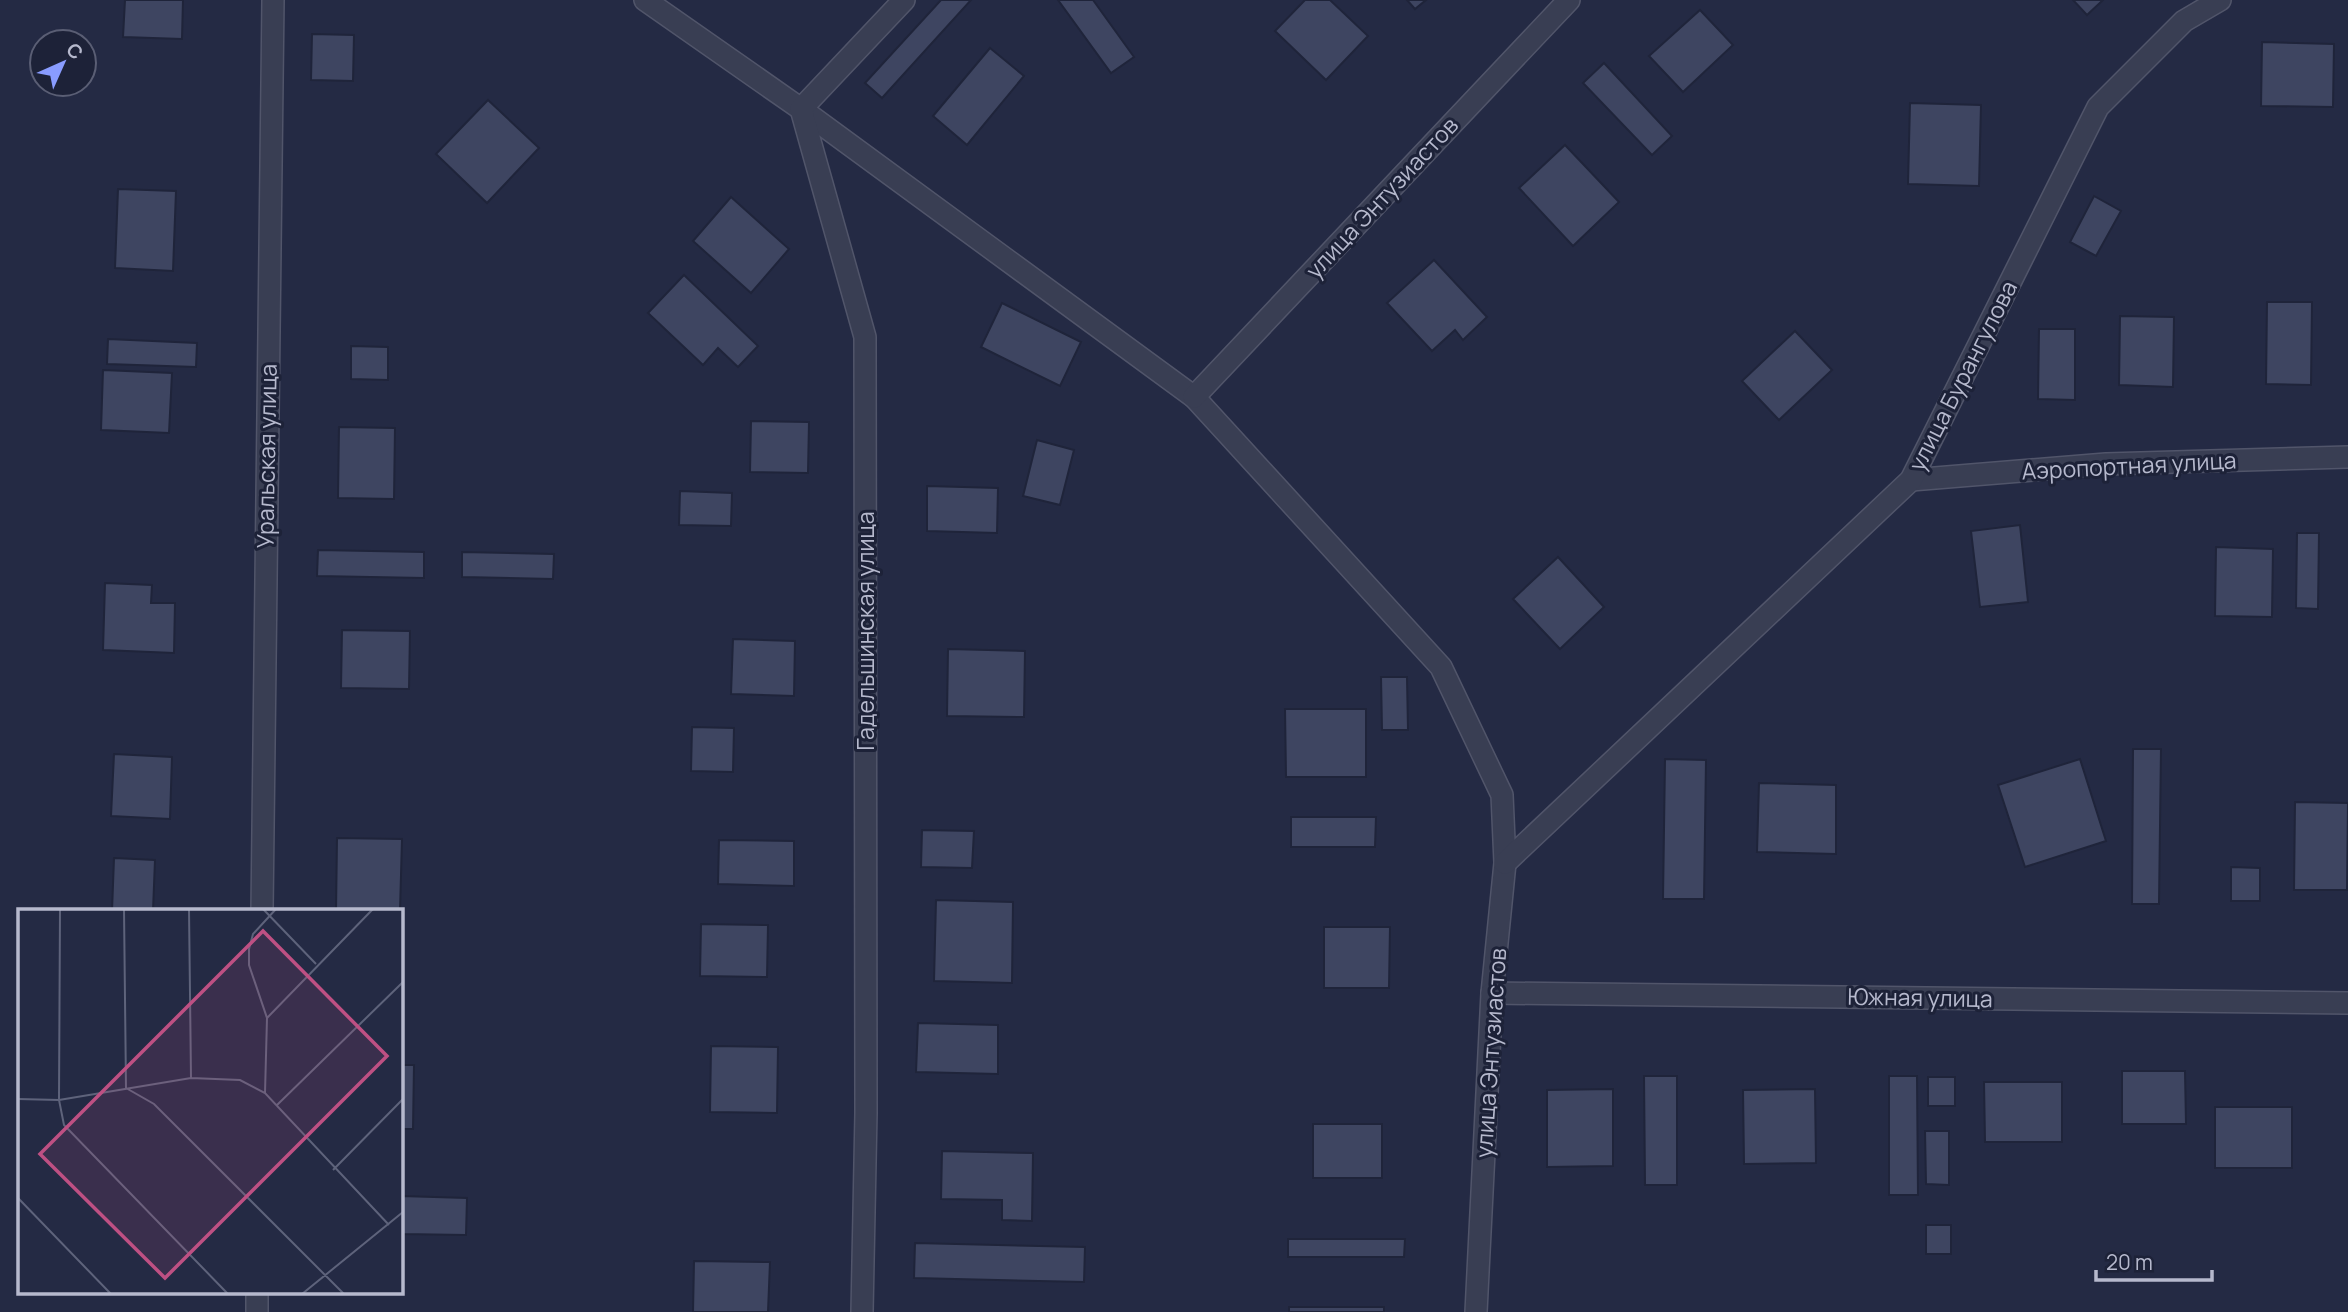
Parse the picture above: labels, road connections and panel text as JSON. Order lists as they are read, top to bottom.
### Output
{
  "streets": {
    "street": [
      "улица Энтузиастов",
      "улица Бурангулова",
      "Уральская улица",
      "Аэропортная улица",
      "Гадельшинская улица",
      "Южная улица"
    ]
  },
  "crossings": [
    ["улица Энтузиастов", "улица Бурангулова"],
    ["улица Энтузиастов", "Южная улица"],
    ["улица Бурангулова", "Аэропортная улица"]
  ],
  "scale_bar": "20 m",
  "north": "top right"
}
